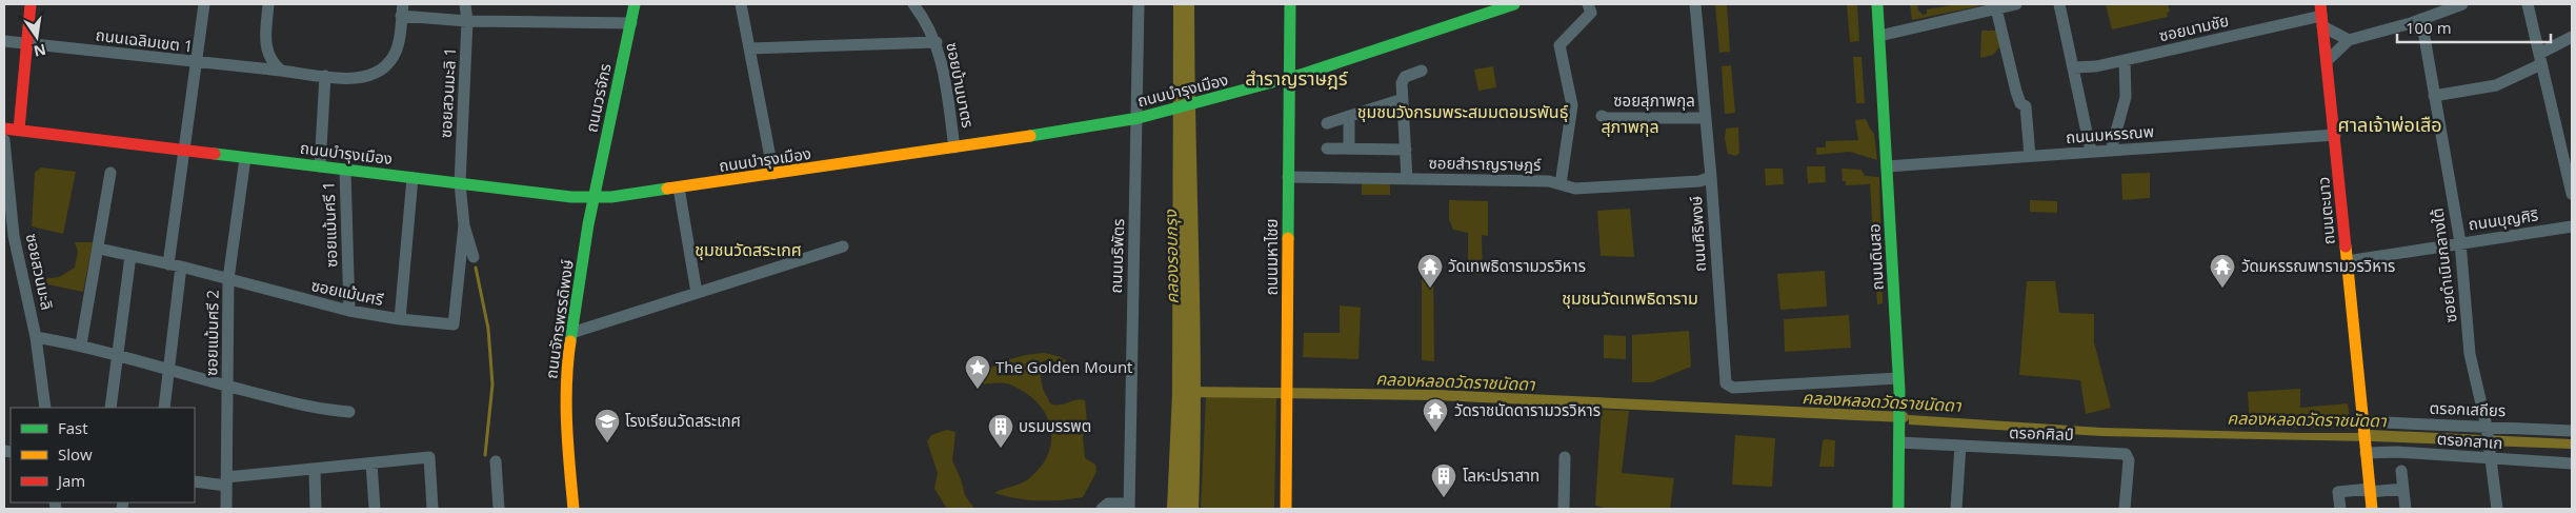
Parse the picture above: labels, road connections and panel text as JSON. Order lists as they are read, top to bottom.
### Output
{
  "streets": {
    "main road": [
      "ถนนบำรุงเมือง",
      "ถนนวรจักร",
      "ถนนตะนาว",
      "ถนนมหาไชย",
      "ถนนดินสอ",
      "ถนนจักรพรรดิพงษ์"
    ],
    "street": [
      "ซอยนามชัย",
      "ถนนเฉลิมเขต 1",
      "ซอยบ้านบาตร",
      "ซอยสวนมะลิ 1",
      "ซอยสุภาพกุล",
      "ถนนมหรรณพ",
      "ซอยสำราญราษฎร์",
      "ถนนบุญศิริ",
      "ซอยแม้นศรี 1",
      "ถนนศิริพงษ์",
      "ถนนบริพัตร",
      "ซอยดำเนินกลางใต้",
      "ซอยสวนมะลิ",
      "ซอยแม้นศรี",
      "ซอยแม้นศรี 2",
      "ตรอกเสถียร",
      "ตรอกศิลป์",
      "ตรอกสาเก"
    ]
  },
  "crossings": [
    ["ซอยนามชัย", "ถนนตะนาว"],
    ["ซอยบ้านบาตร", "ถนนบำรุงเมือง"],
    ["ถนนบำรุงเมือง", "ซอยสวนมะลิ 1"],
    ["ถนนบำรุงเมือง", "ถนนวรจักร"],
    ["ถนนบำรุงเมือง", "ซอยแม้นศรี 1"],
    ["ถนนบำรุงเมือง", "ถนนบริพัตร"],
    ["ถนนบำรุงเมือง", "ถนนมหาไชย"],
    ["ถนนบำรุงเมือง", "ซอยแม้นศรี"],
    ["ถนนบำรุงเมือง", "ถนนจักรพรรดิพงษ์"],
    ["ถนนบำรุงเมือง", "ซอยแม้นศรี 2"],
    ["ซอยสวนมะลิ 1", "ซอยแม้นศรี"],
    ["ถนนวรจักร", "ถนนจักรพรรดิพงษ์"],
    ["ซอยสุภาพกุล", "ถนนศิริพงษ์"],
    ["ถนนมหรรณพ", "ถนนตะนาว"],
    ["ถนนมหรรณพ", "ถนนดินสอ"],
    ["ซอยสำราญราษฎร์", "ถนนศิริพงษ์"],
    ["ซอยสำราญราษฎร์", "ถนนมหาไชย"],
    ["ถนนตะนาว", "ถนนบุญศิริ"],
    ["ถนนตะนาว", "ตรอกเสถียร"],
    ["ถนนตะนาว", "ตรอกสาเก"],
    ["ถนนบุญศิริ", "ซอยดำเนินกลางใต้"],
    ["ซอยแม้นศรี 1", "ซอยแม้นศรี"],
    ["ถนนศิริพงษ์", "ถนนดินสอ"],
    ["ถนนดินสอ", "ตรอกศิลป์"],
    ["ซอยดำเนินกลางใต้", "ตรอกเสถียร"],
    ["ซอยดำเนินกลางใต้", "ตรอกสาเก"],
    ["ซอยแม้นศรี", "ซอยแม้นศรี 2"]
  ],
  "districts": [
    "สำราญราษฎร์",
    "ชุมชนวังกรมพระสมมตอมรพันธุ์",
    "ศาลเจ้าพ่อเสือ",
    "สุภาพกุล",
    "ชุมชนวัดสระเกศ",
    "ชุมชนวัดเทพธิดาราม"
  ],
  "water": ["คลองรอบกรุง", "คลองหลอดวัดราชนัดดา"],
  "places": {
    "temple": ["วัดเทพธิดารามวรวิหาร", "วัดมหรรณพารามวรวิหาร", "วัดราชนัดดารามวรวิหาร"],
    "place": ["The Golden Mount"],
    "school or university": ["โรงเรียนวัดสระเกศ"],
    "building": ["บรมบรรพต", "โลหะปราสาท"]
  },
  "legend": ["Fast", "Slow", "Jam"],
  "scale_bar": "100 m",
  "north": "bottom"
}
